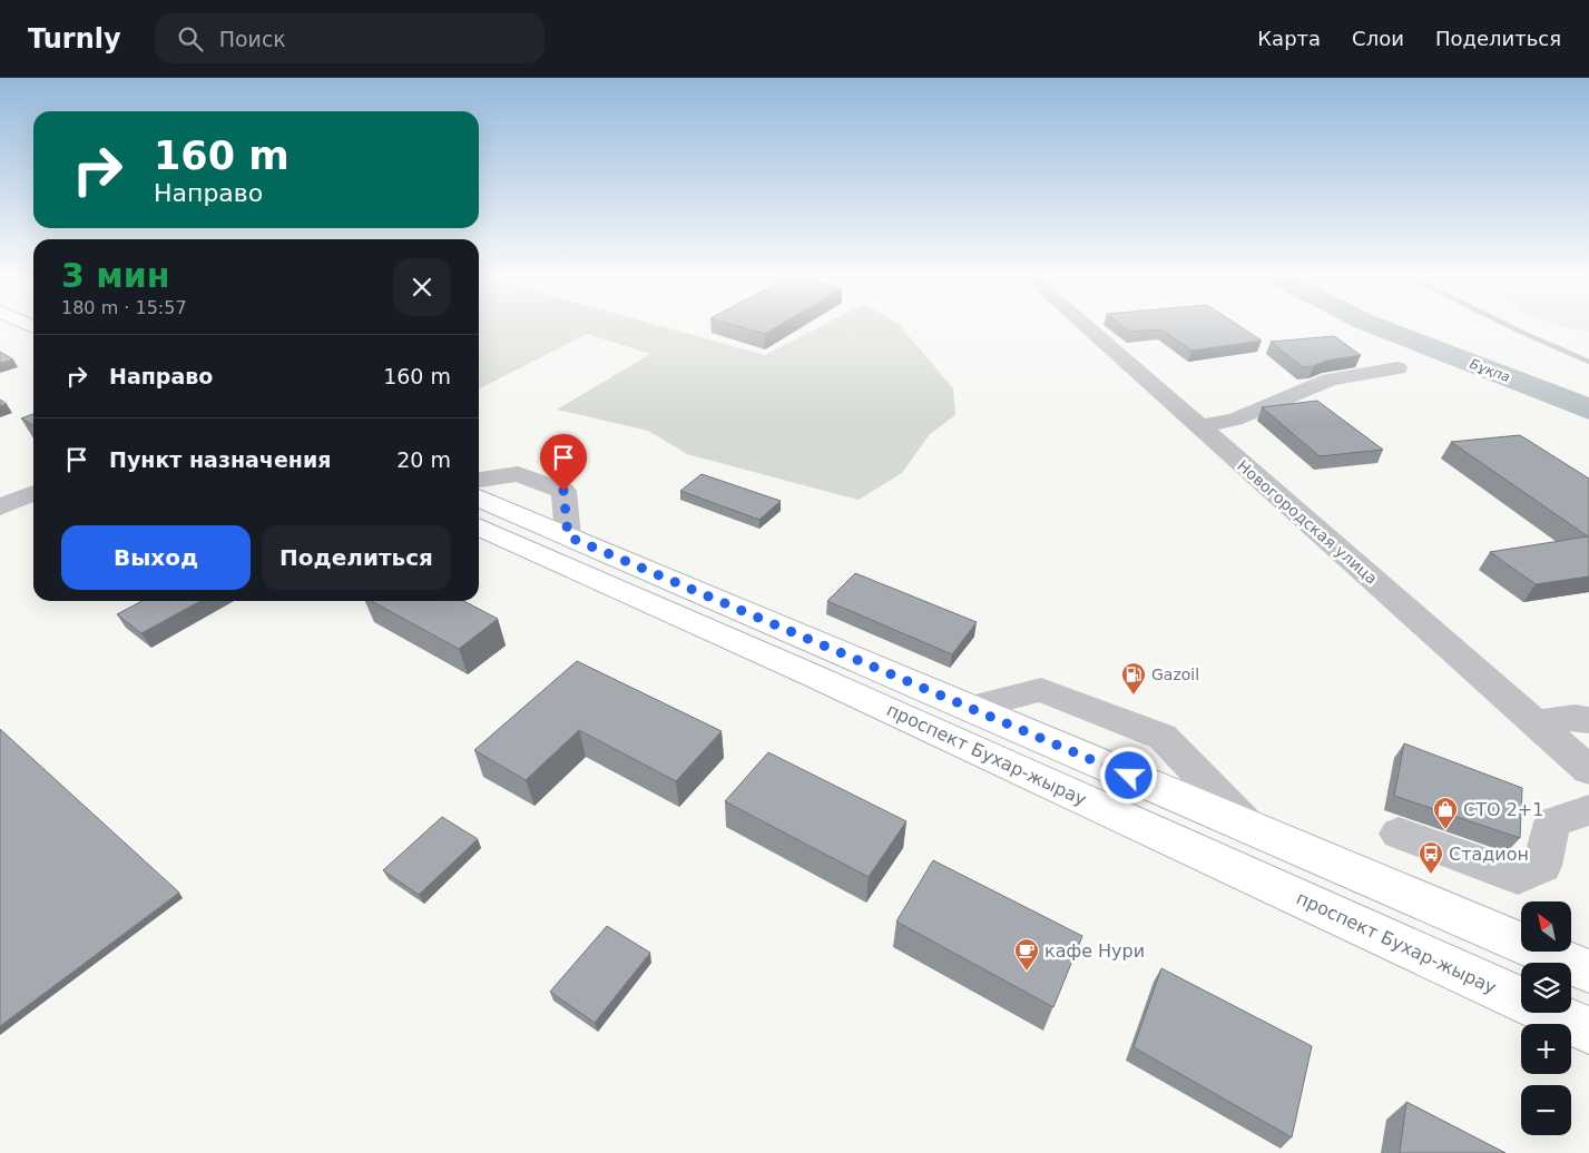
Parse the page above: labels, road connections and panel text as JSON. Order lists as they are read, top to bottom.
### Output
{
  "streets": {
    "main road": ["проспект Бухар-жырау"],
    "street": ["Новогородская улица"]
  },
  "water": ["Бұқпа"],
  "places": {
    "fuel station": ["Gazoil"],
    "shop": ["СТО 2+1"],
    "bus stop": ["Стадион"],
    "cafe": ["кафе Нури"]
  },
  "north": "top left",
  "page": {
    "header": "Turnly",
    "search": "Поиск",
    "nav": ["Карта", "Слои", "Поделиться"],
    "turn": ["160 m", "Направо"],
    "heading": ["3 мин", "180 m · 15:57"],
    "list": [
      {
        "name": "Направо",
        "value": "160 m"
      },
      {
        "name": "Пункт назначения",
        "value": "20 m"
      }
    ],
    "buttons": ["Выход", "Поделиться"],
    "map_buttons": ["+", "−"]
  }
}
